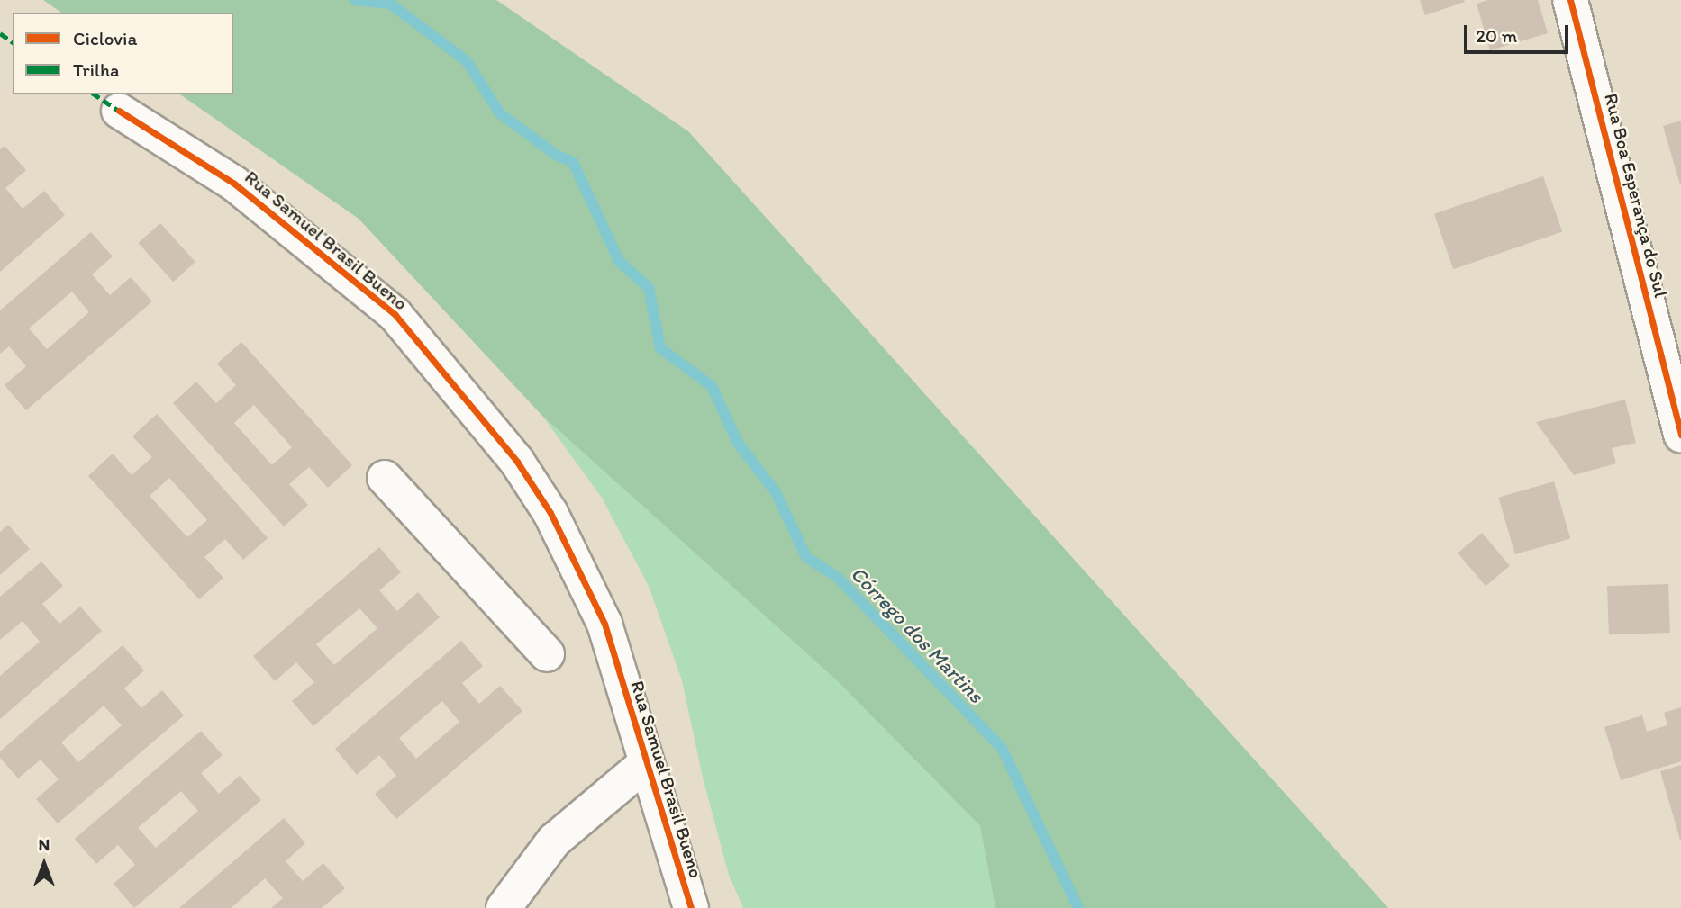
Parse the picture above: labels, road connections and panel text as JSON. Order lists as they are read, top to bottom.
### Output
{
  "streets": {
    "street": ["Rua Boa Esperança do Sul", "Rua Samuel Brasil Bueno"]
  },
  "water": ["Córrego dos Martins"],
  "legend": ["Ciclovia", "Trilha"],
  "scale_bar": "20 m",
  "north": "top"
}
